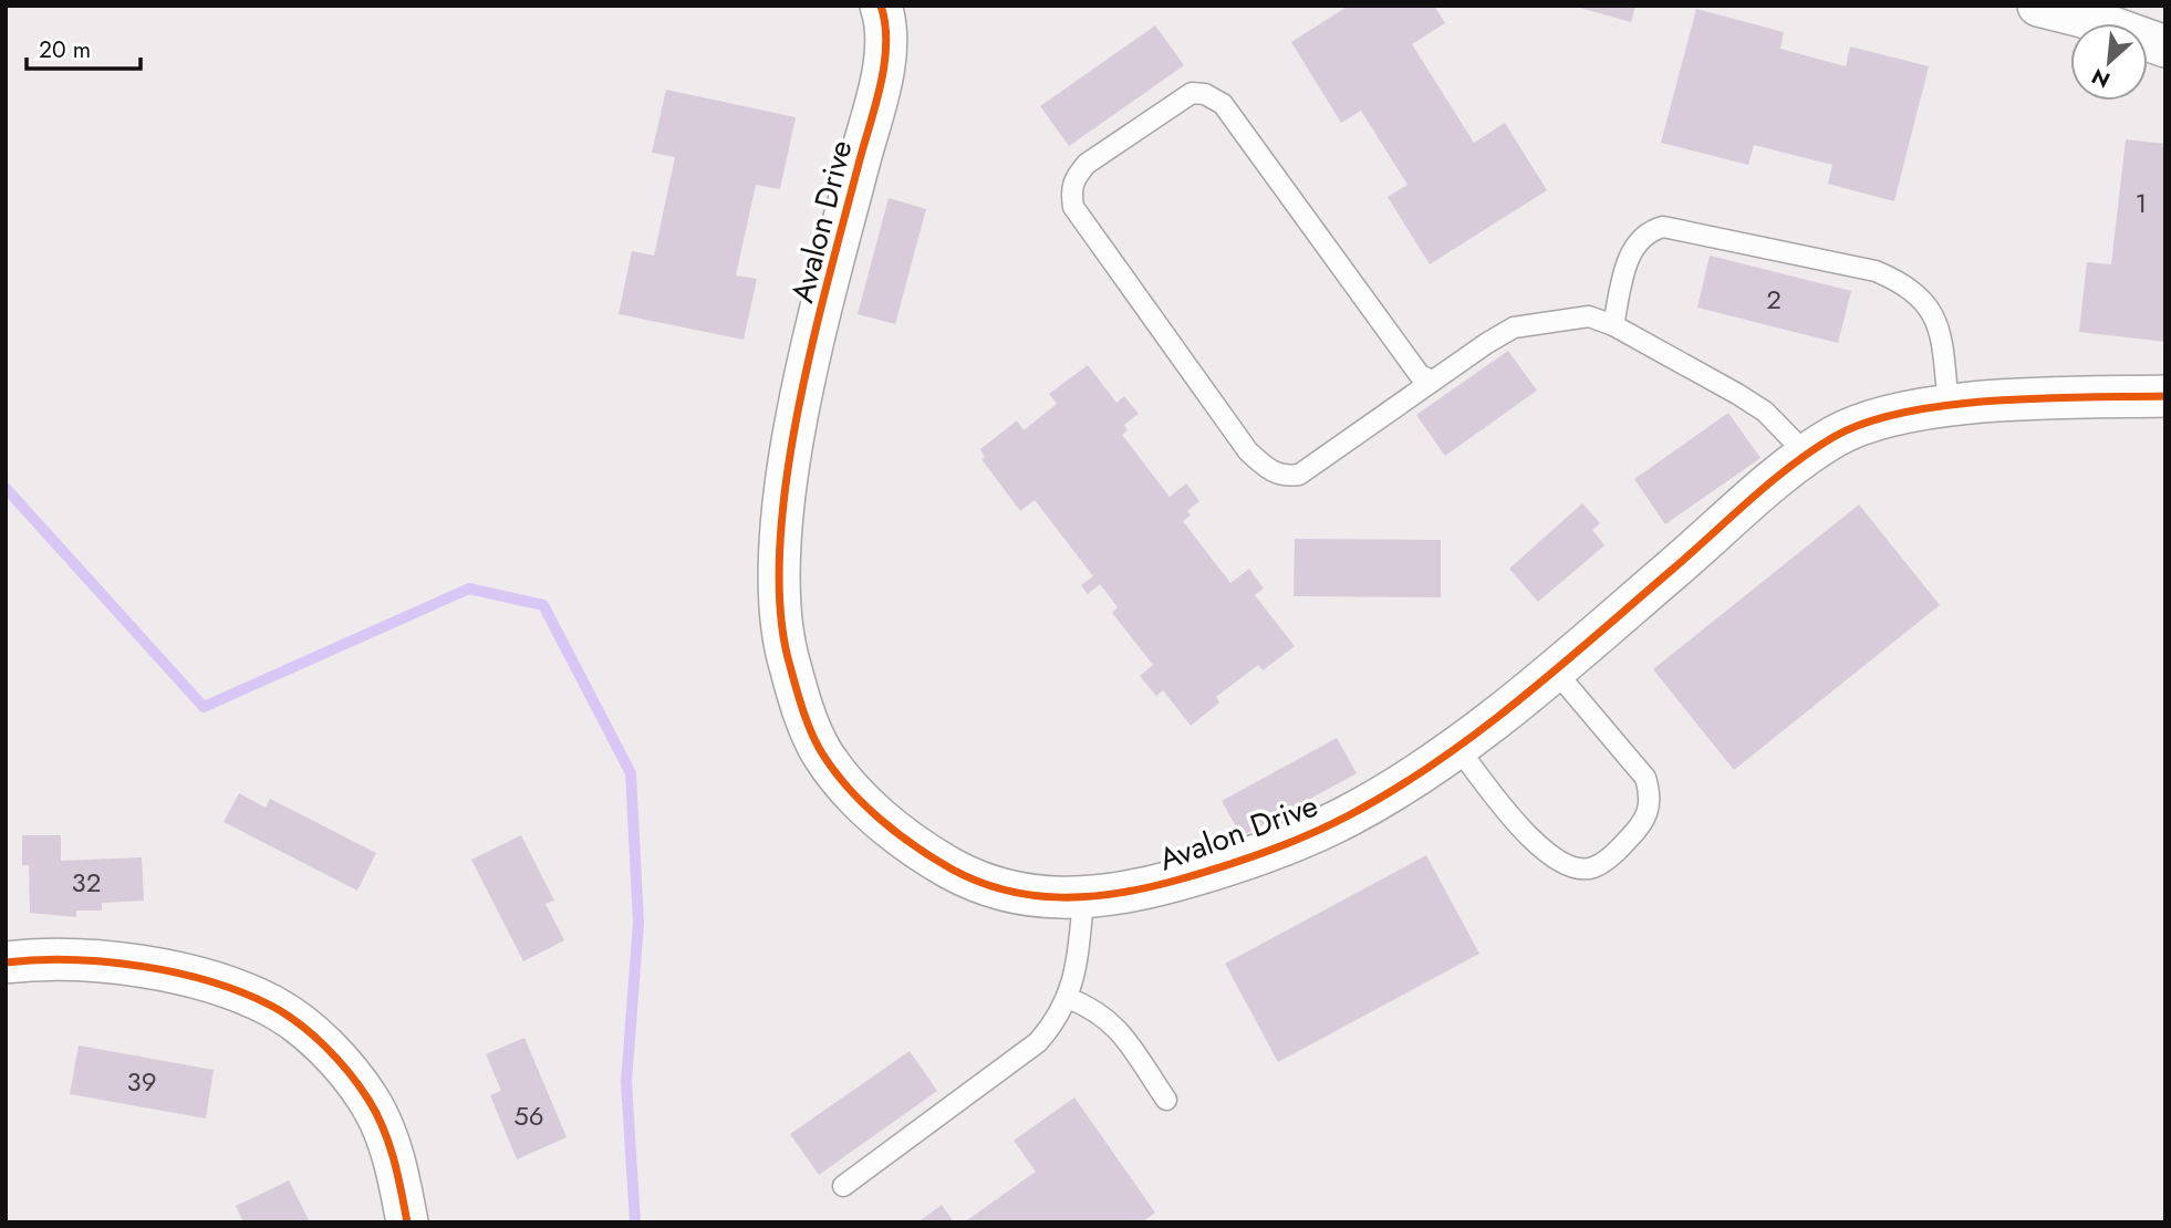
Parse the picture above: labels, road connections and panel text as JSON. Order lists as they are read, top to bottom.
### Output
{
  "streets": {
    "street": ["Avalon Drive"]
  },
  "house_numbers": [
    "1",
    "2",
    "32",
    "39",
    "56"
  ],
  "scale_bar": "20 m",
  "north": "bottom left"
}
